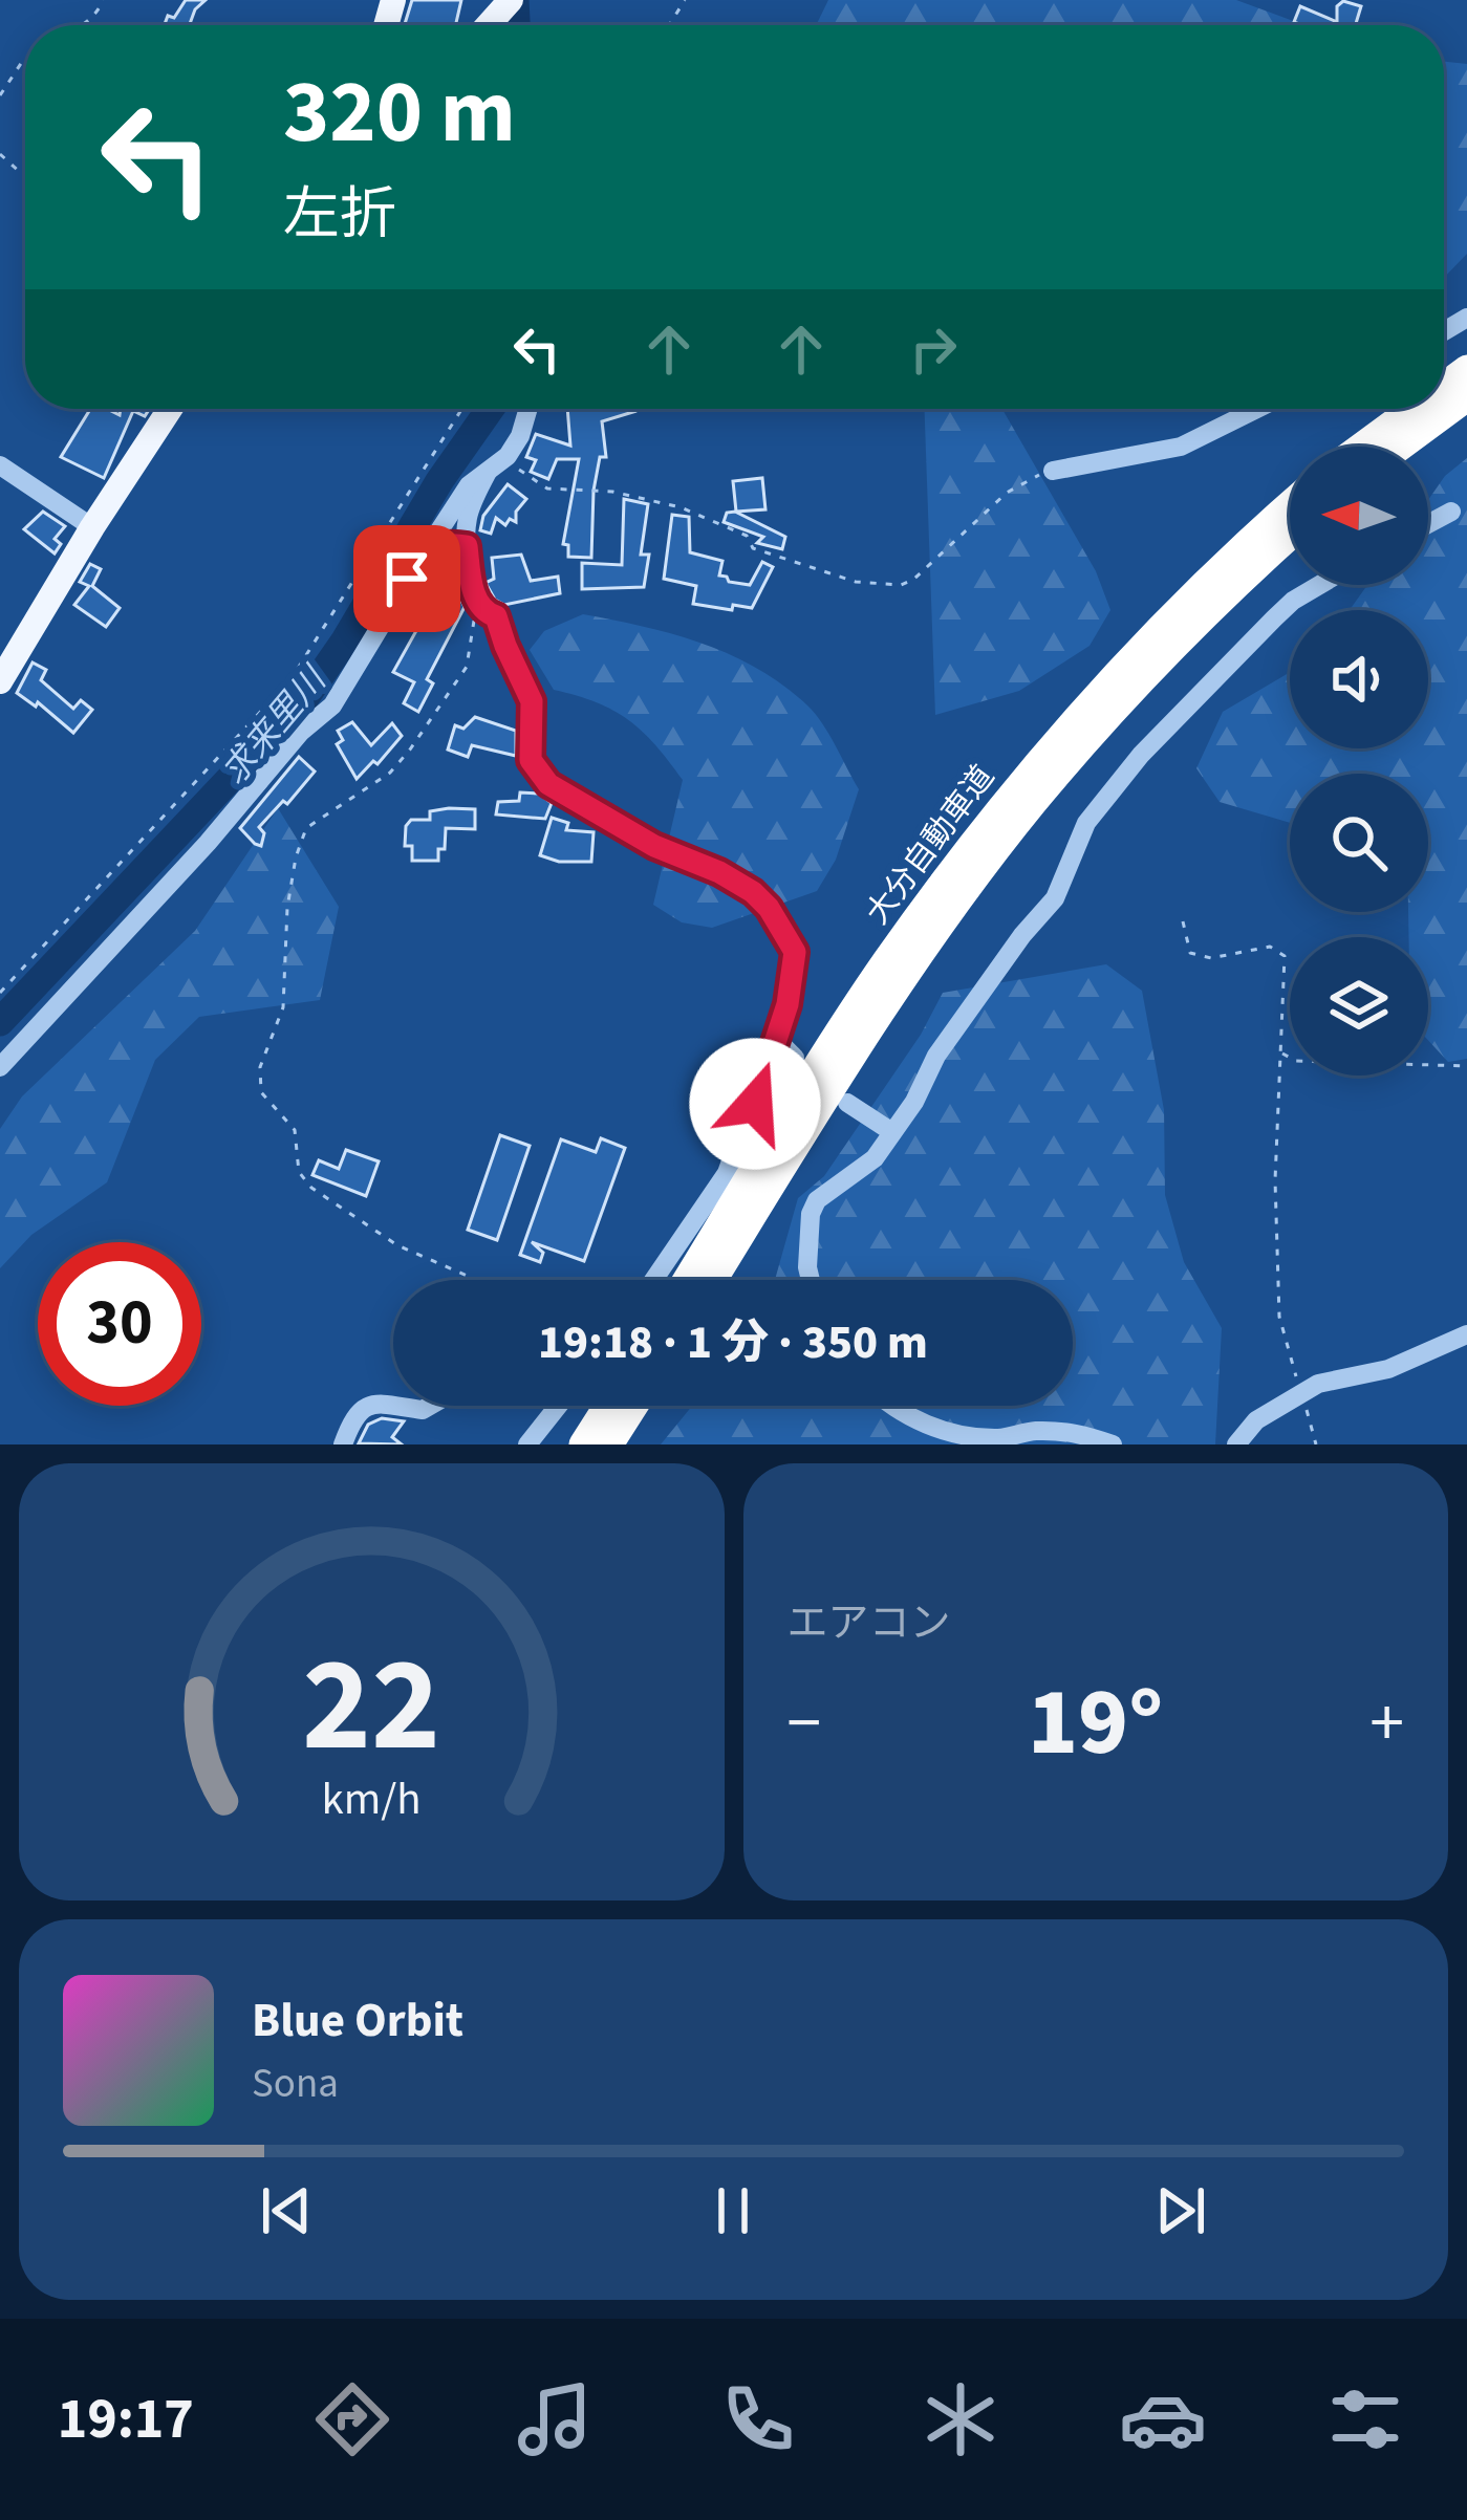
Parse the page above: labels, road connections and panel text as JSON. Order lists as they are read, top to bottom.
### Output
{
  "streets": {
    "highway": ["大分自動車道"]
  },
  "water": ["求来里川"],
  "north": "left",
  "page": {
    "turn": ["320 m", "左折"],
    "limit": "30",
    "trip": "19:18 · 1 分 · 350 m",
    "tile": "エアコン",
    "heat": ["−", "19°", "+"],
    "song": ["Blue Orbit", "Sona"],
    "tabs": "19:17",
    "gauge": ["22", "km/h"]
  }
}
